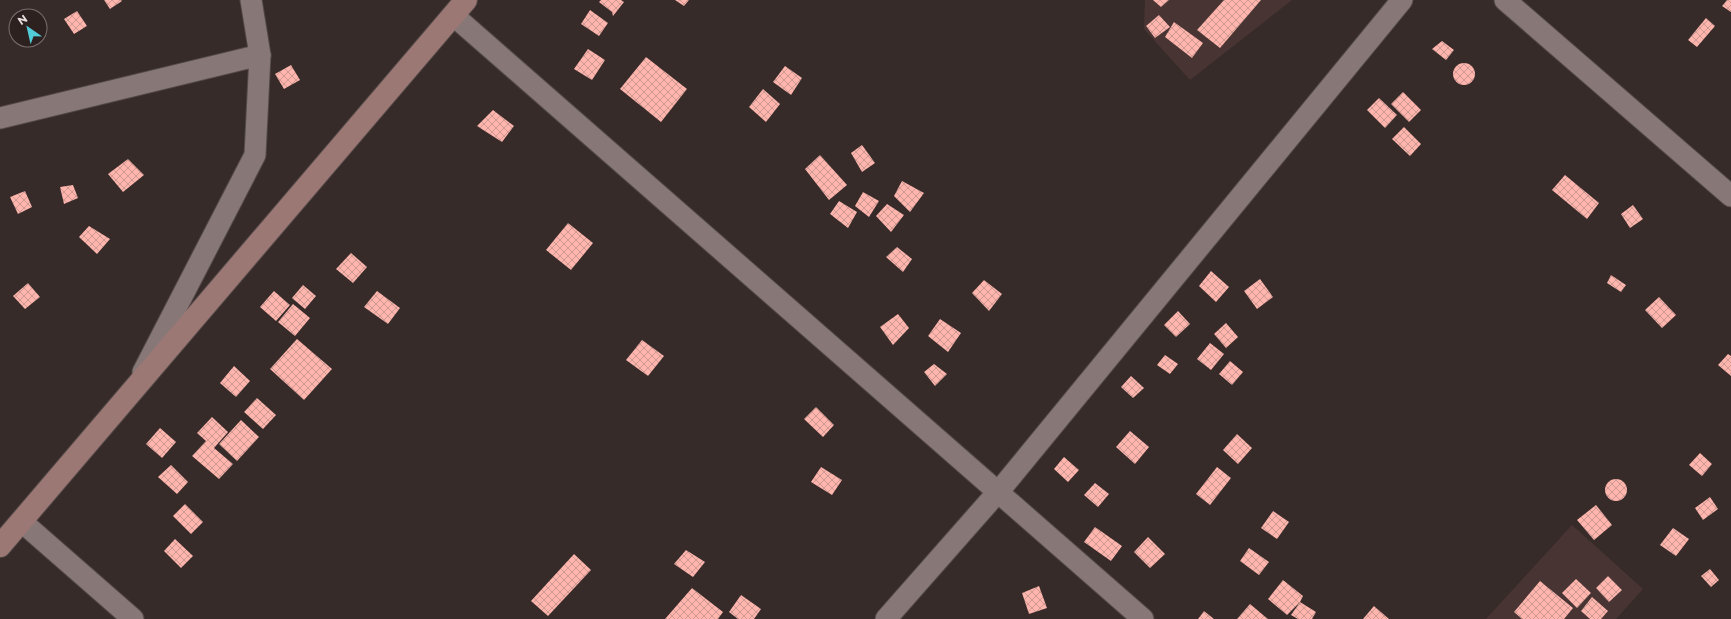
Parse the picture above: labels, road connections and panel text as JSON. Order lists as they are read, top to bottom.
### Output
{
  "north": "top left"
}
